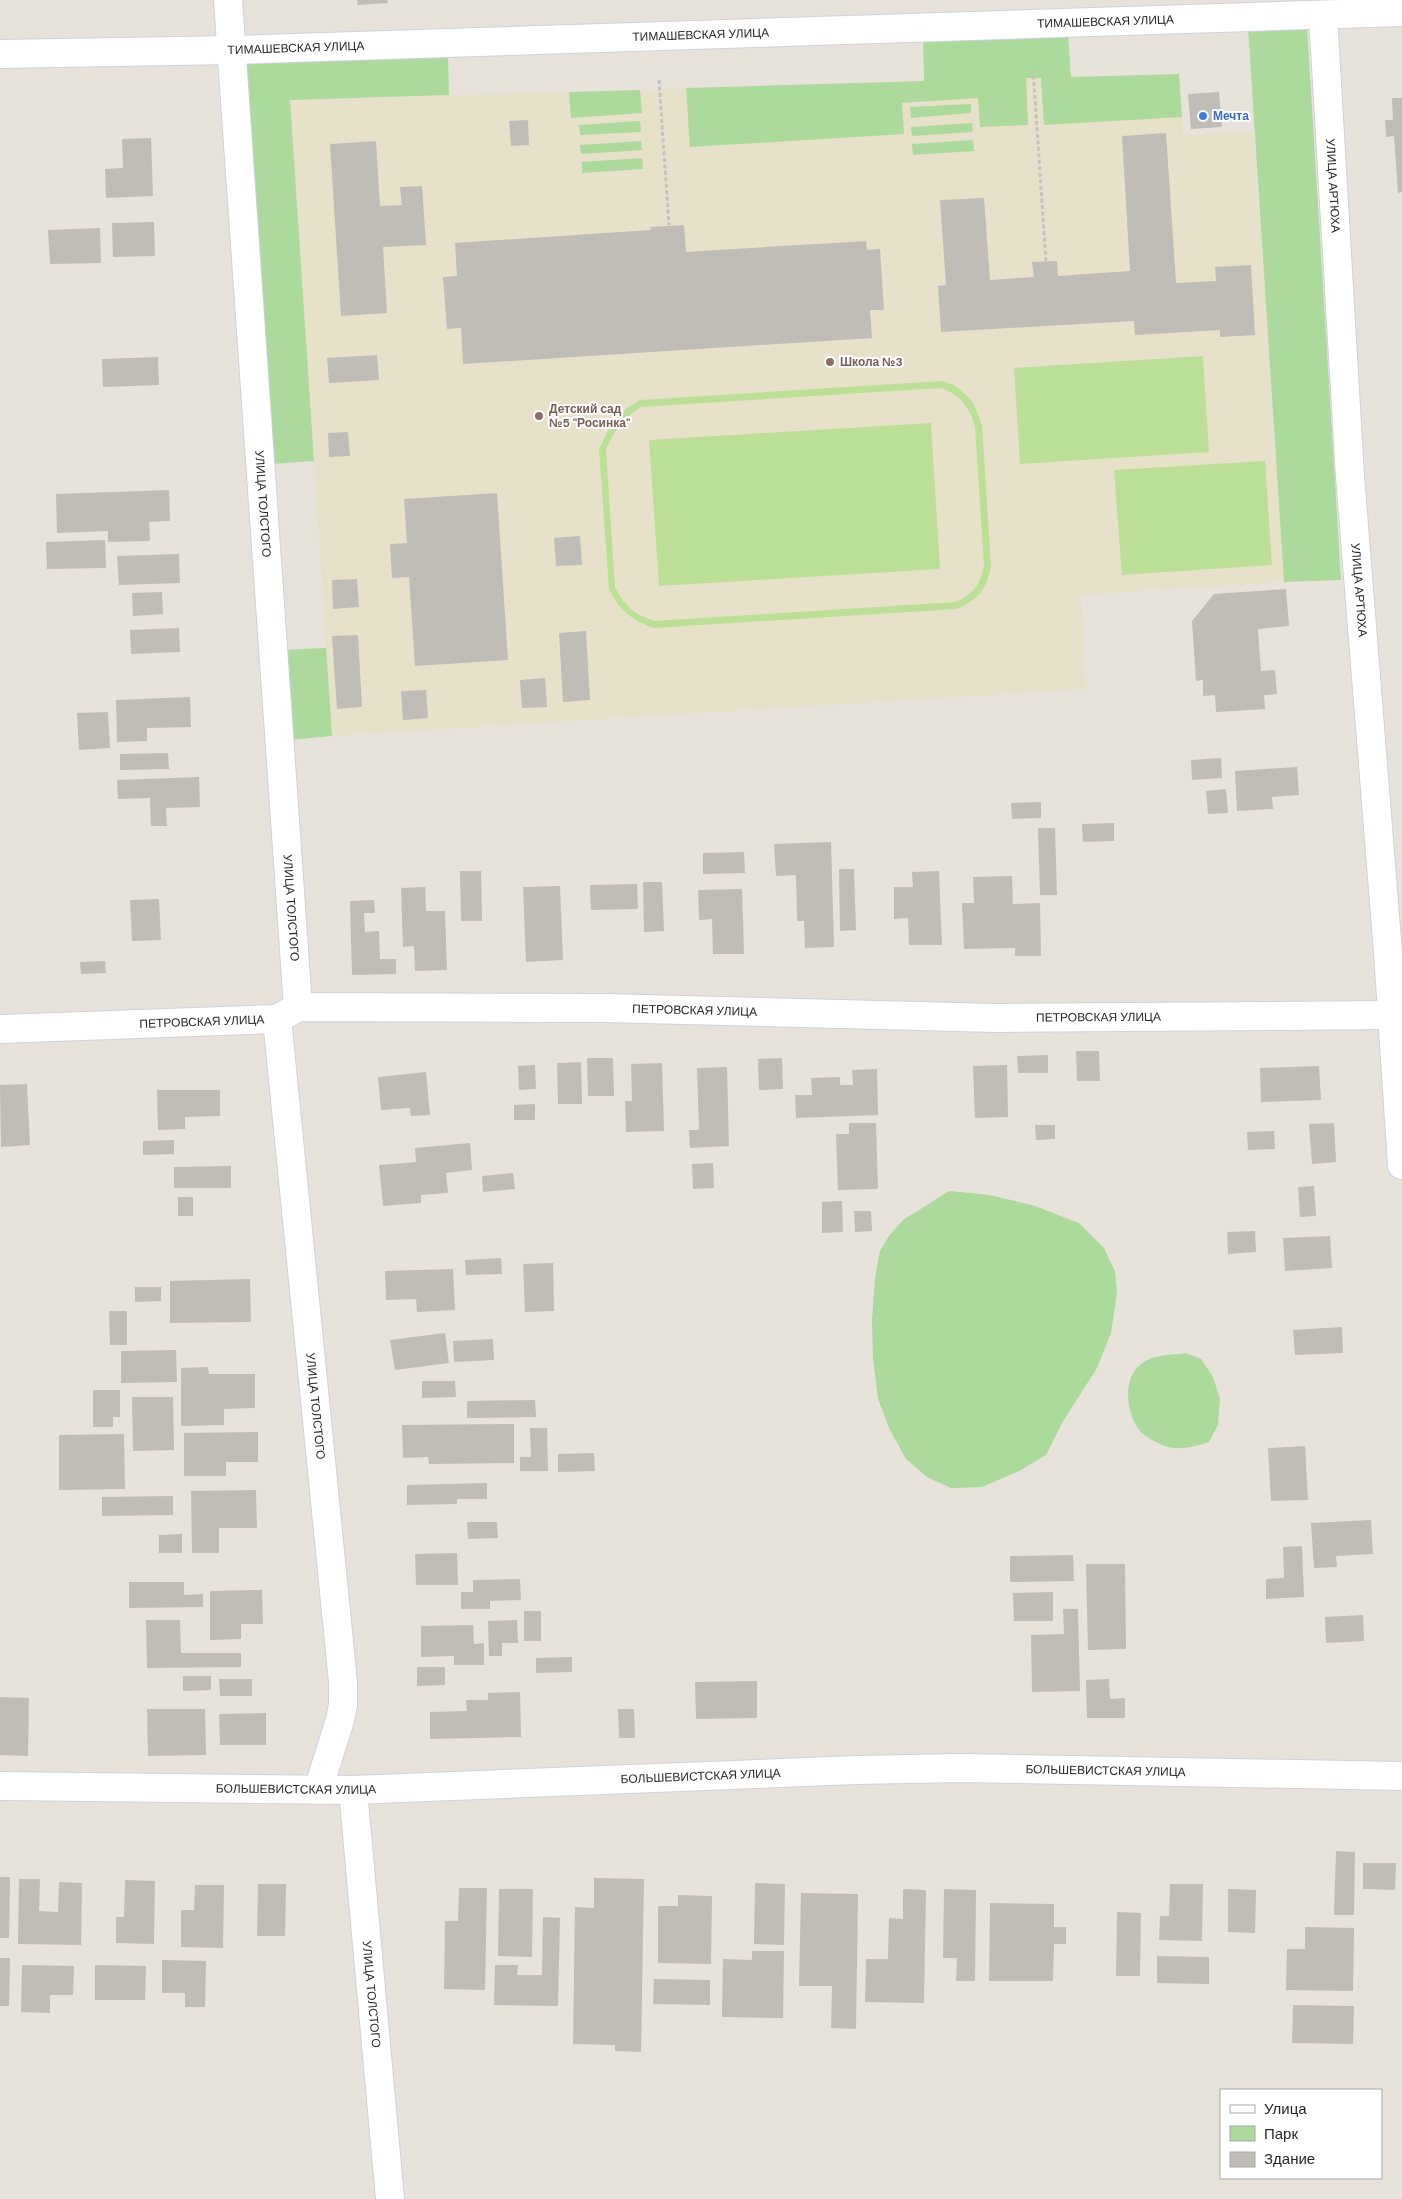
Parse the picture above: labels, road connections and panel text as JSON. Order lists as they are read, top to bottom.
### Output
{
  "streets": {
    "street": [
      "ТИМАШЕВСКАЯ УЛИЦА",
      "УЛИЦА АРТЮХА",
      "УЛИЦА ТОЛСТОГО",
      "ПЕТРОВСКАЯ УЛИЦА",
      "БОЛЬШЕВИСТСКАЯ УЛИЦА"
    ]
  },
  "crossings": [
    ["ТИМАШЕВСКАЯ УЛИЦА", "УЛИЦА АРТЮХА"],
    ["ТИМАШЕВСКАЯ УЛИЦА", "УЛИЦА ТОЛСТОГО"],
    ["УЛИЦА АРТЮХА", "ПЕТРОВСКАЯ УЛИЦА"],
    ["УЛИЦА ТОЛСТОГО", "ПЕТРОВСКАЯ УЛИЦА"],
    ["УЛИЦА ТОЛСТОГО", "БОЛЬШЕВИСТСКАЯ УЛИЦА"]
  ],
  "places": ["Мечта", "Школа №3", "Детский сад №5 \"Росинка\""],
  "legend": ["Улица", "Парк", "Здание"]
}
